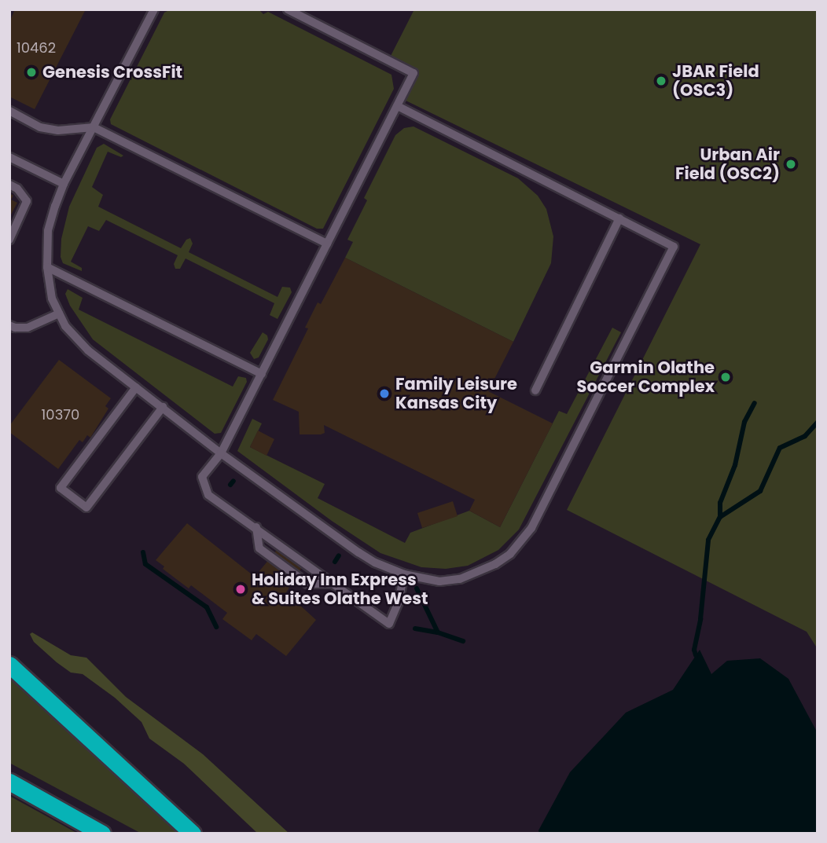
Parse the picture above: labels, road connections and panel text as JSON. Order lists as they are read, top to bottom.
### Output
{
  "places": [
    "Genesis CrossFit",
    "JBAR Field (OSC3)",
    "Urban Air Field (OSC2)",
    "Garmin Olathe Soccer Complex",
    "Family Leisure Kansas City",
    "Holiday Inn Express & Suites Olathe West"
  ],
  "house_numbers": ["10462", "10370"]
}
